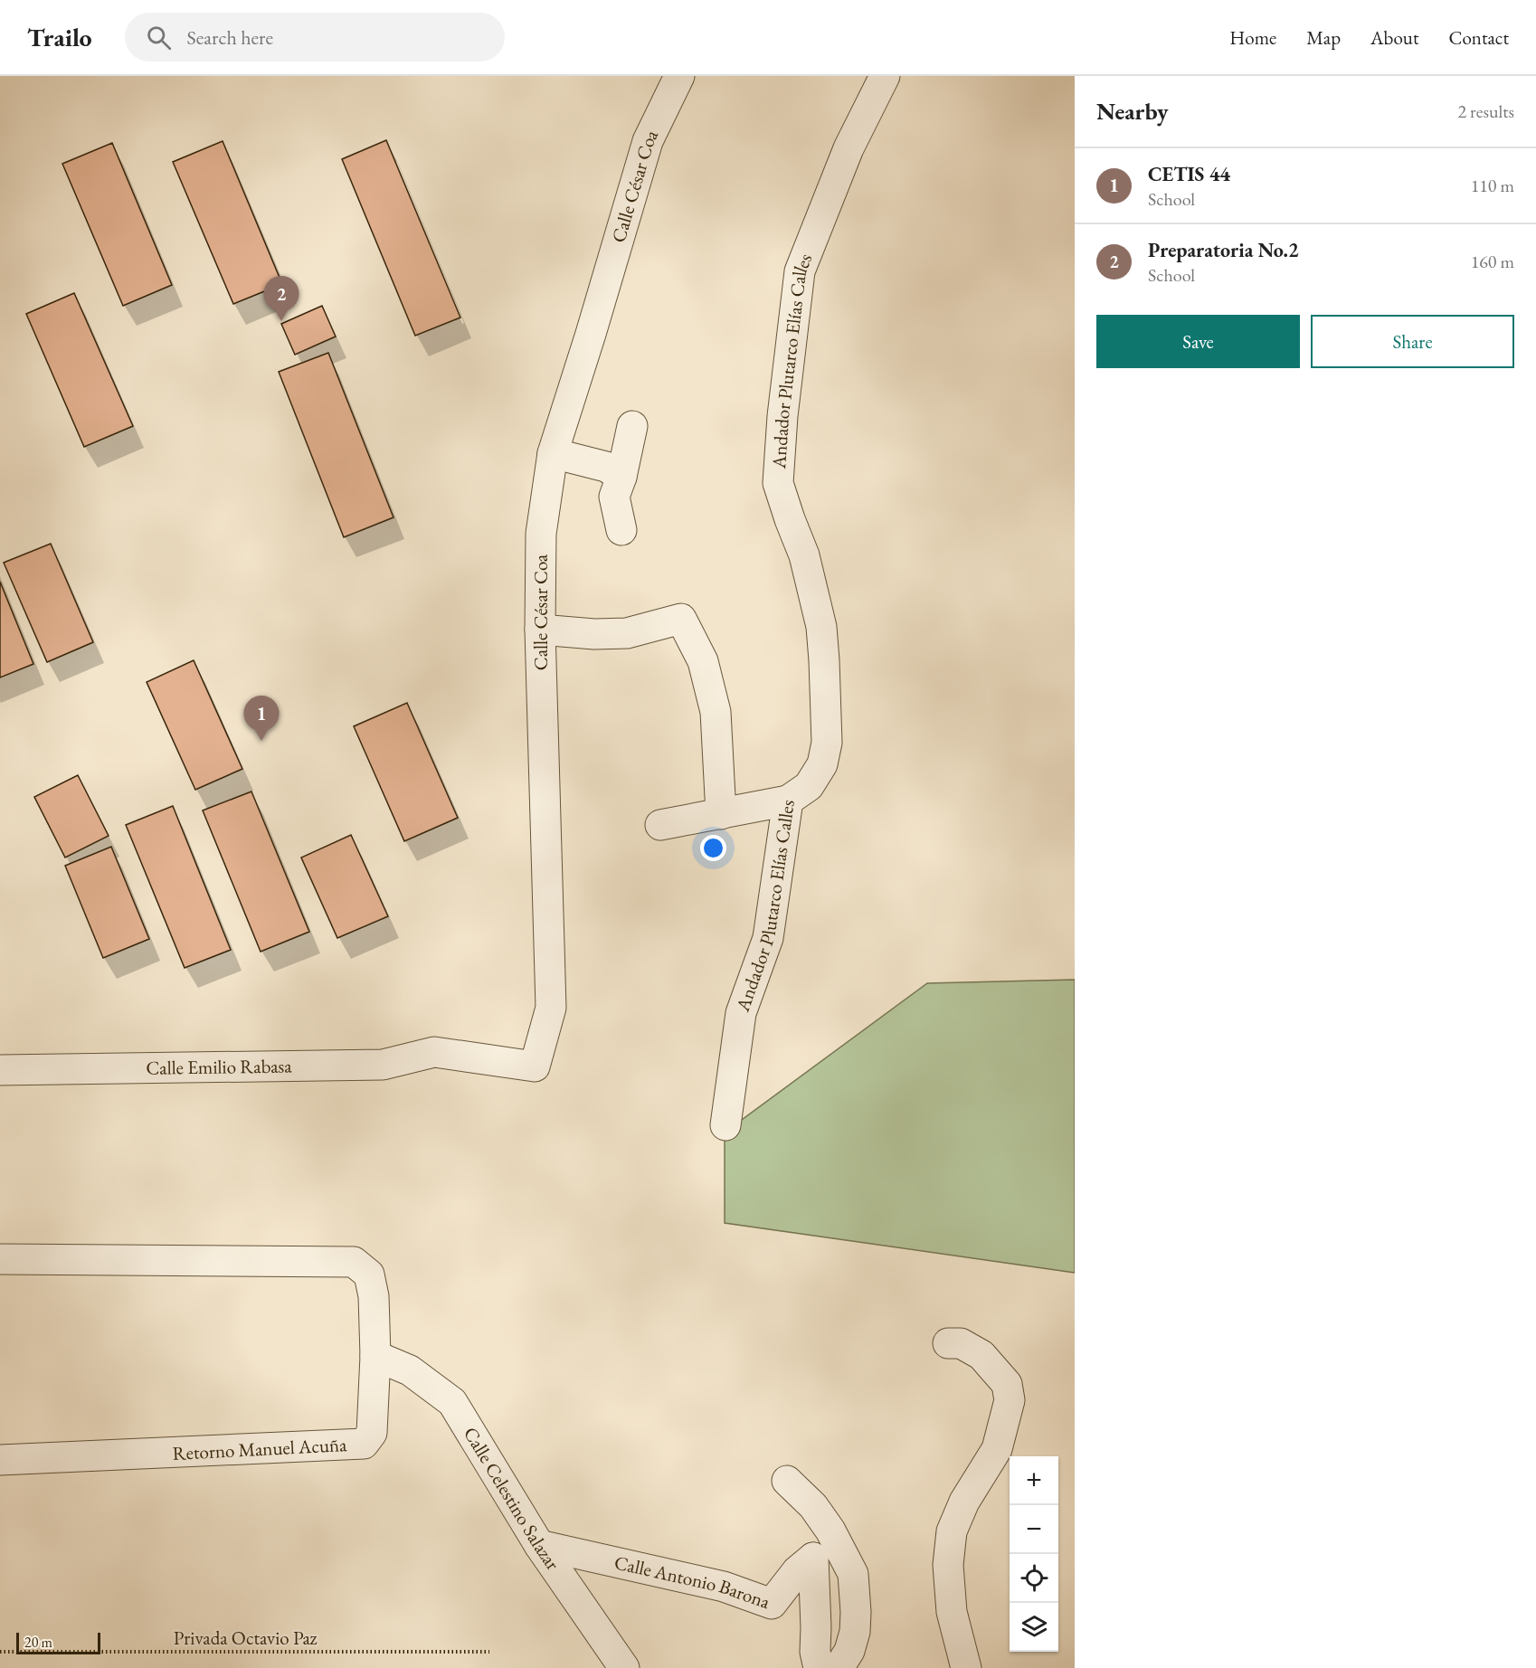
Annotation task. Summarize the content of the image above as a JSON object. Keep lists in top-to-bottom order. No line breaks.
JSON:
{"streets":{"street":["Calle César Coa","Andador Plutarco Elías Calles","Calle Emilio Rabasa","Retorno Manuel Acuña","Calle Celestino Salazar","Calle Antonio Barona"],"path":["Privada Octavio Paz"]},"crossings":[["Calle César Coa","Calle Emilio Rabasa"],["Retorno Manuel Acuña","Calle Celestino Salazar"],["Calle Celestino Salazar","Calle Antonio Barona"]],"scale_bar":"20 m","page":{"header":"Trailo","search":"Search here","nav":["Home","Map","About","Contact"],"heading":["Nearby","2 results"],"list":[{"mark":"1","name":"CETIS 44","note":"School","value":"110 m"},{"mark":"2","name":"Preparatoria No.2","note":"School","value":"160 m"}],"pins":["2","1"],"buttons":["Save","Share"],"map_buttons":["+","−"],"scale":"20 m"}}
